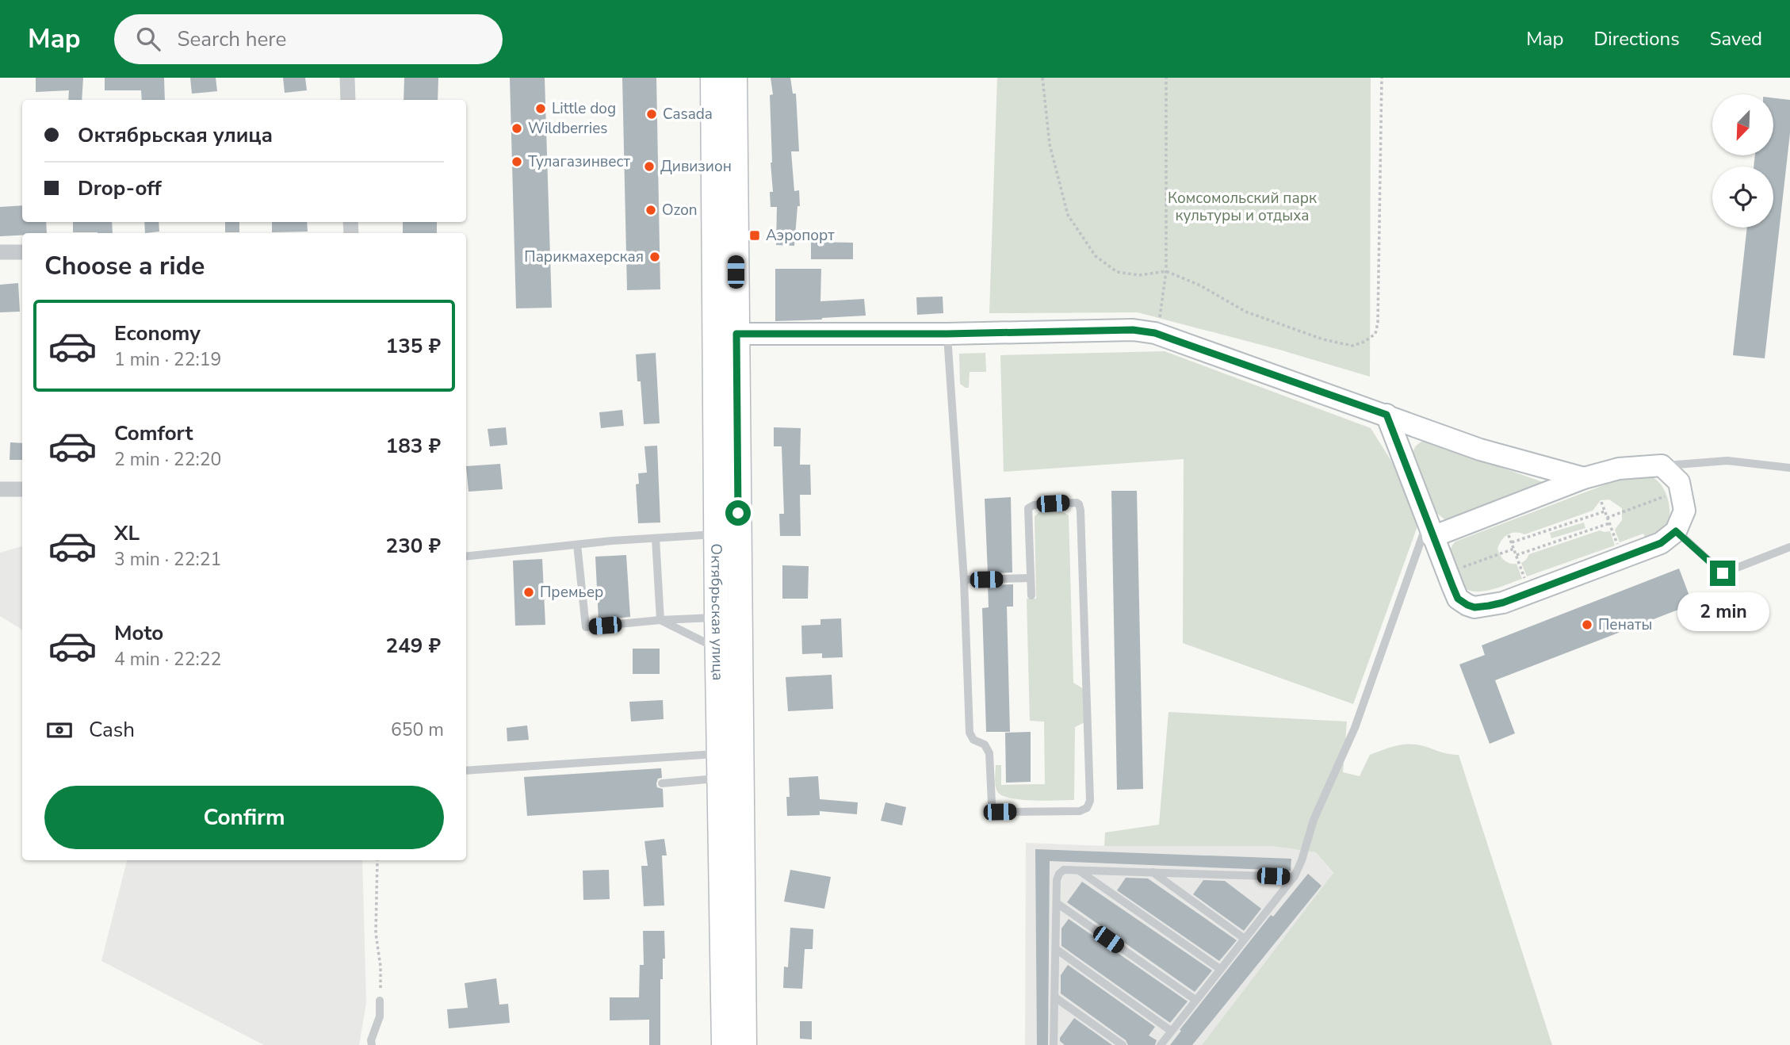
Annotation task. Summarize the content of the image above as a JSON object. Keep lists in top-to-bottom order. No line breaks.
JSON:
{"streets":{"main road":["Октябрьская улица"]},"parks":["Комсомольский парк культуры и отдыха"],"places":{"other":["Little dog","Casada","Wildberries","Тулагазинвест","Дивизион","Ozon","Парикмахерская","Премьер","Пенаты"],"transit":["Аэропорт"]},"north":"bottom left","page":{"header":"Map","search":"Search here","nav":["Map","Directions","Saved"],"banner":["Октябрьская улица","Drop-off"],"heading":"Choose a ride","list":[{"name":"Economy","note":"1 min · 22:19","value":"135 ₽"},{"name":"Comfort","note":"2 min · 22:20","value":"183 ₽"},{"name":"XL","note":"3 min · 22:21","value":"230 ₽"},{"name":"Moto","note":"4 min · 22:22","value":"249 ₽"}],"bubble":"2 min","pay":["Cash","650 m"],"buttons":"Confirm"}}
